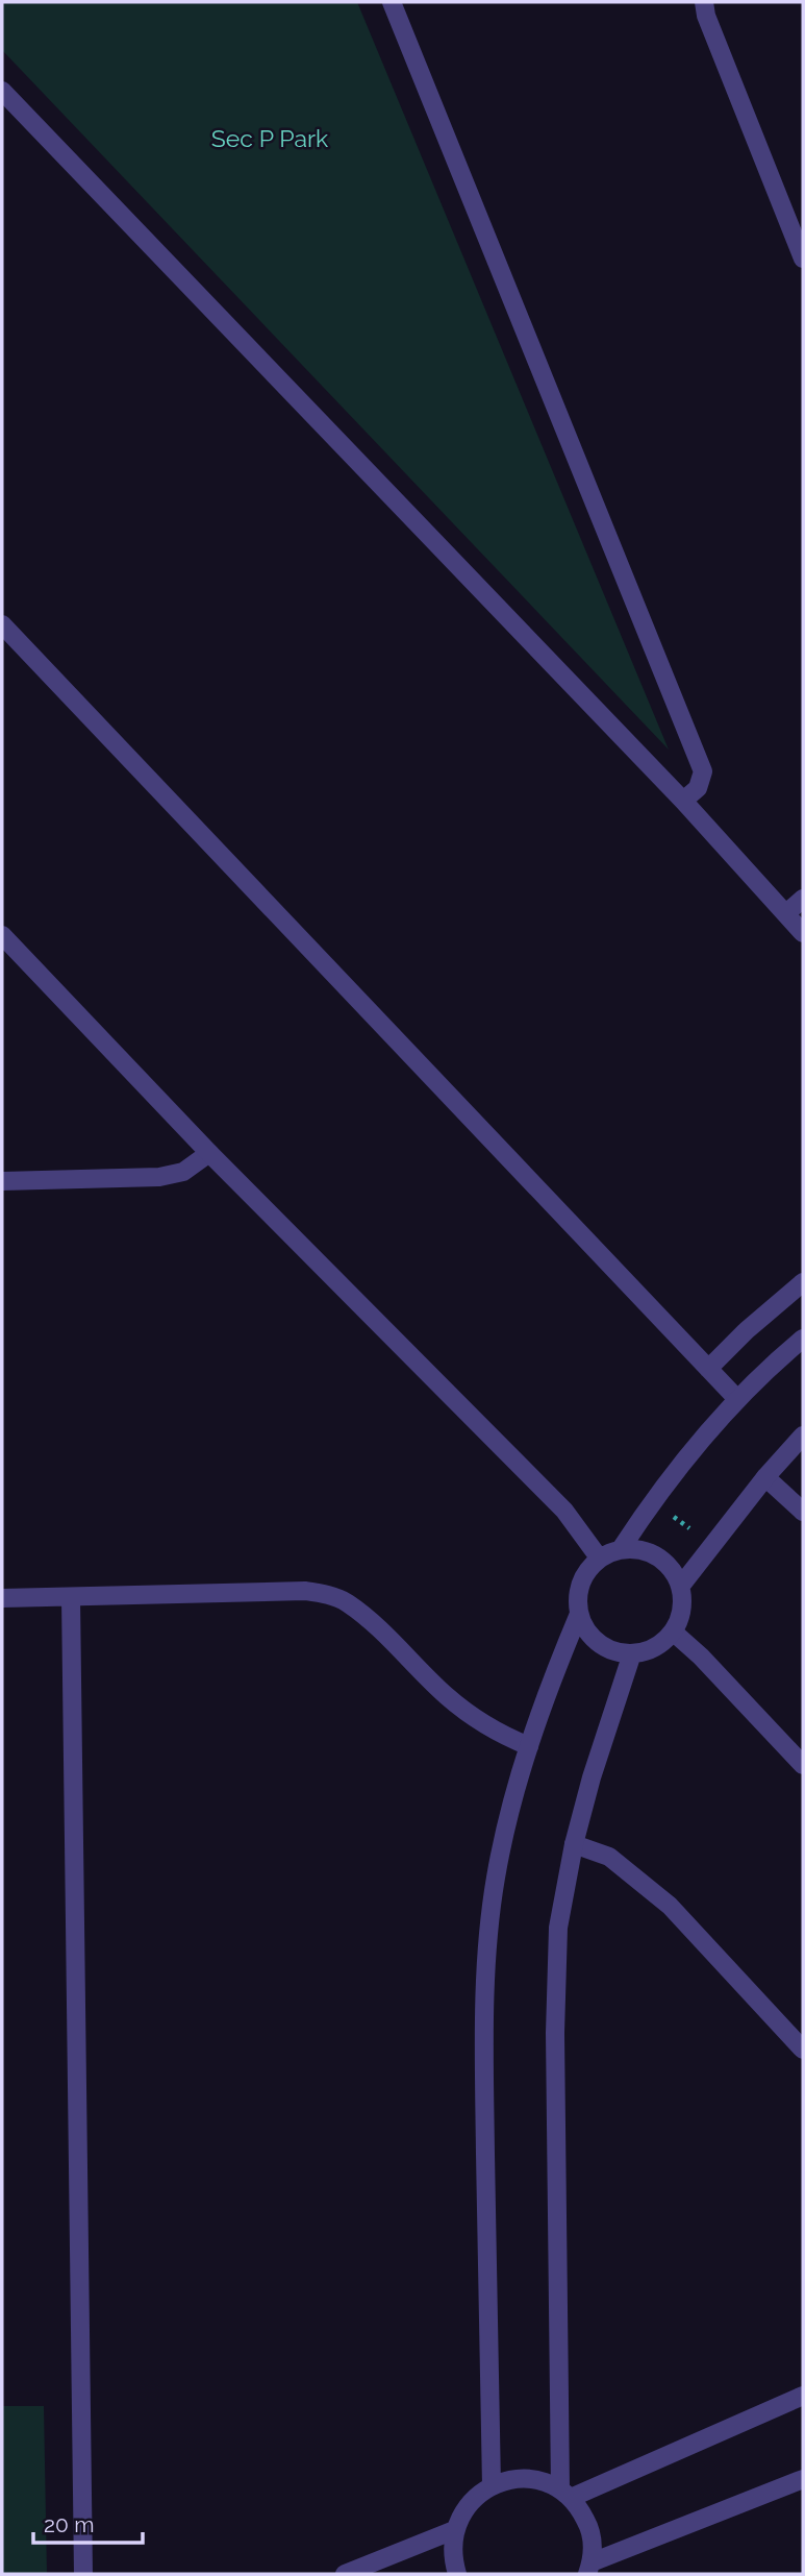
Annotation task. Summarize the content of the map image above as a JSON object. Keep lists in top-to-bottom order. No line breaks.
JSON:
{"parks":["Sec P Park"],"scale_bar":"20 m"}
